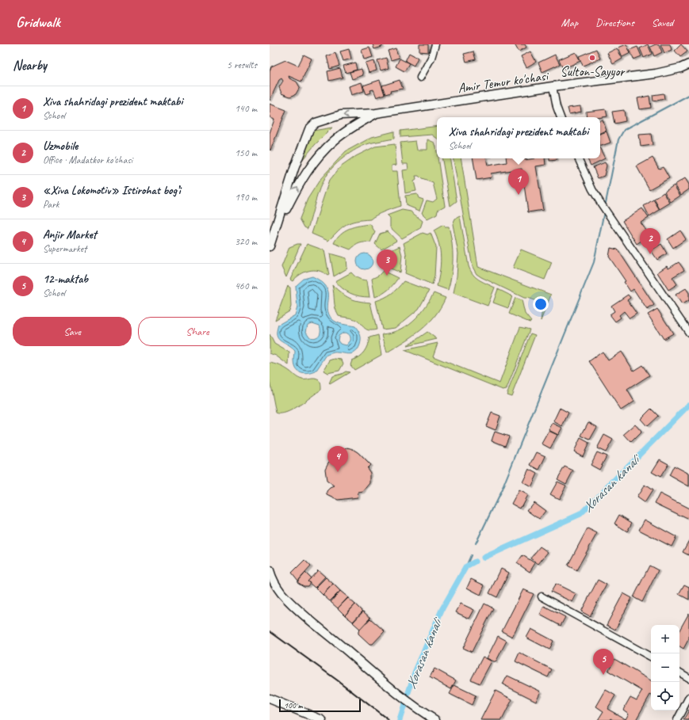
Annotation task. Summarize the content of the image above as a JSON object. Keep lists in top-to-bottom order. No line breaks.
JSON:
{"streets":{"main road":["Amir Temur ko'chasi"]},"water":["Xorasan kanali"],"places":["Sulton-Sayyor"],"scale_bar":"100 m","page":{"header":"Gridwalk","nav":["Map","Directions","Saved"],"heading":["Nearby","5 results"],"list":[{"mark":"1","name":"Xiva shahridagi prezident maktabi","note":"School","value":"140 m"},{"mark":"2","name":"Uzmobile","note":"Office · Madatkor ko'chasi","value":"150 m"},{"mark":"3","name":"«Xiva Lokomotiv» Istirohat bog’i","note":"Park","value":"190 m"},{"mark":"4","name":"Anjir Market","note":"Supermarket","value":"320 m"},{"mark":"5","name":"12-maktab","note":"School","value":"460 m"}],"popup":["Xiva shahridagi prezident maktabi","School"],"pins":["1","2","3","4","5"],"buttons":["Save","Share"],"map_buttons":["+","−"],"scale":"100 m"}}
